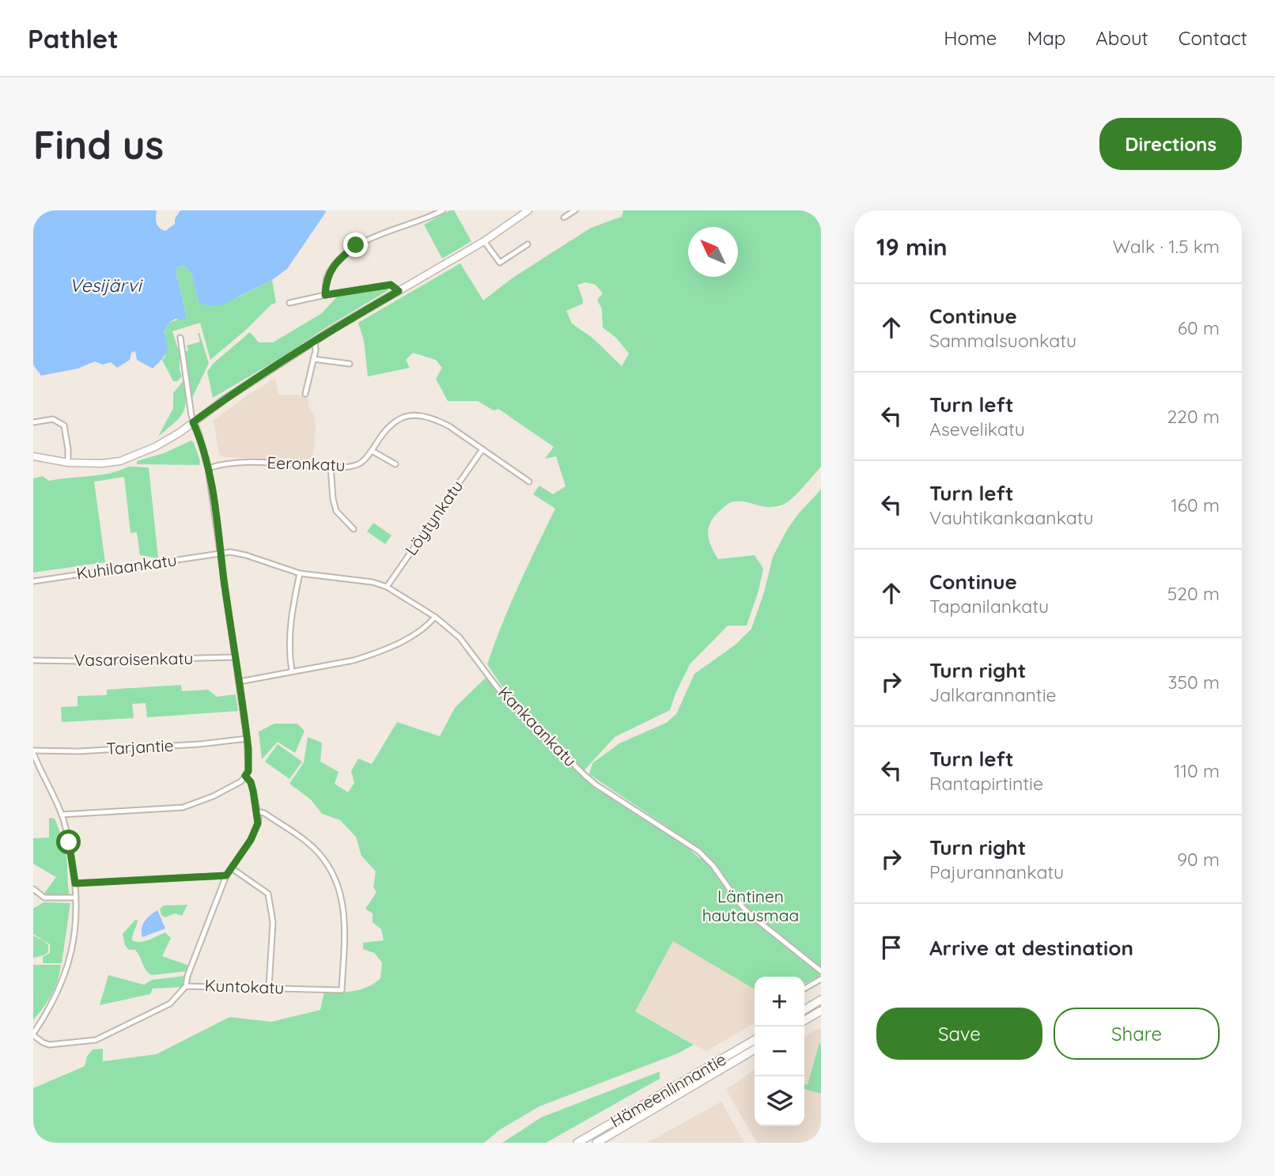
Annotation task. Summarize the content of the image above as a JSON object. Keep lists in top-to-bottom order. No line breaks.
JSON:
{"streets":{"main road":["Hämeenlinnantie"],"street":["Eeronkatu","Löytynkatu","Kuhilaankatu","Vasaroisenkatu","Kankaankatu","Tarjantie","Kuntokatu"]},"crossings":[["Eeronkatu","Löytynkatu"],["Löytynkatu","Kankaankatu"],["Kuhilaankatu","Kankaankatu"]],"water":["Vesijärvi"],"parks":["Läntinen hautausmaa"],"north":"top left","page":{"header":"Pathlet","nav":["Home","Map","About","Contact"],"buttons":["Directions",["Save","Share"]],"title":"Find us","heading":["19 min","Walk · 1.5 km"],"list":[["Continue","Sammalsuonkatu","60 m"],["Turn left","Asevelikatu","220 m"],["Turn left","Vauhtikankaankatu","160 m"],["Continue","Tapanilankatu","520 m"],["Turn right","Jalkarannantie","350 m"],["Turn left","Rantapirtintie","110 m"],["Turn right","Pajurannankatu","90 m"],"Arrive at destination"],"map_buttons":["+","−"]}}
